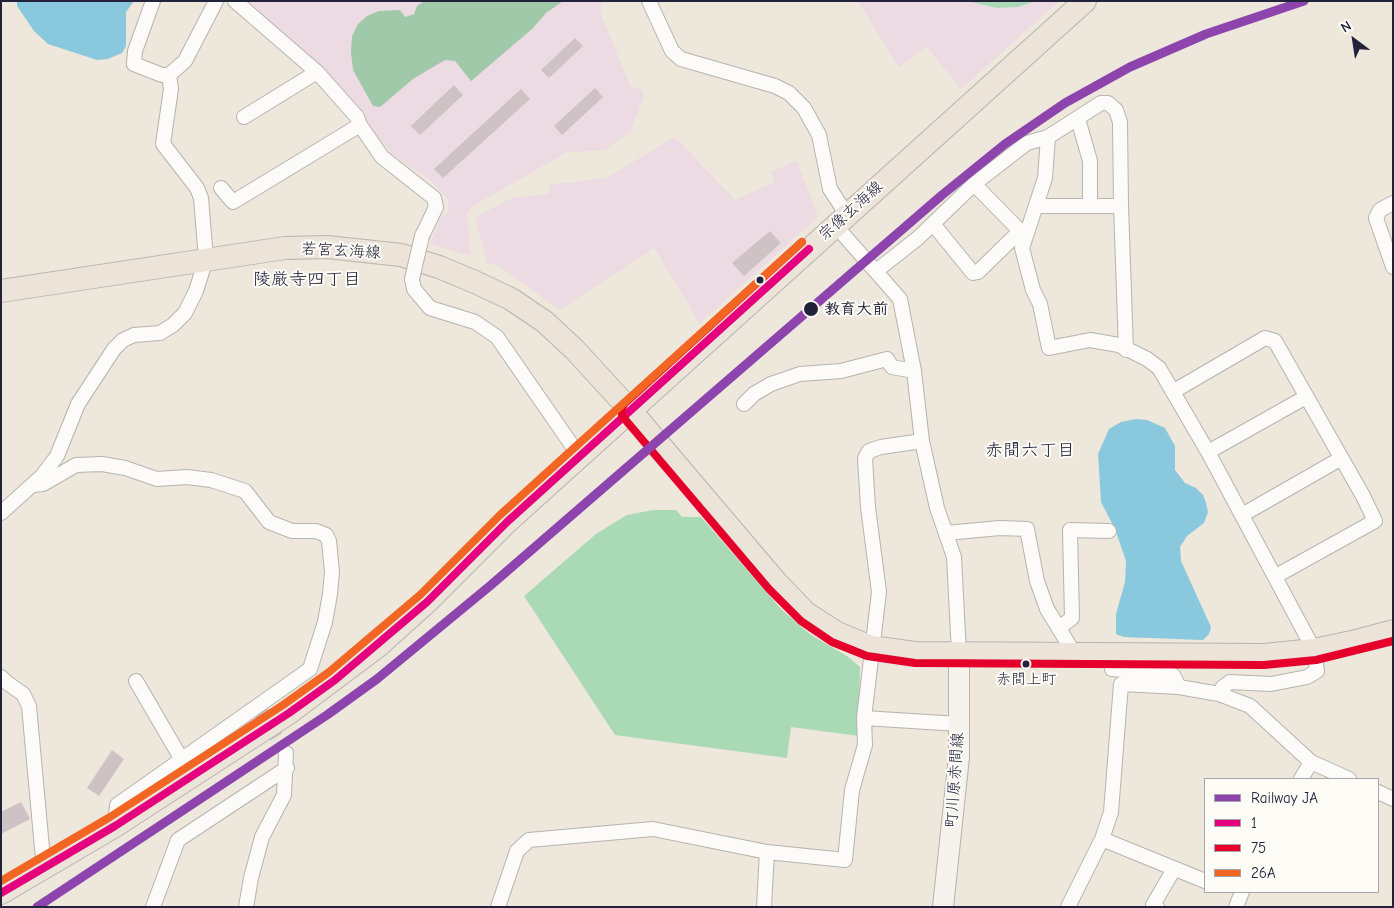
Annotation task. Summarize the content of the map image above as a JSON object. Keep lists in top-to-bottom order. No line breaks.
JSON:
{"streets":{"main road":["宗像玄海線","若宮玄海線","町川原赤間線"]},"crossings":[["宗像玄海線","若宮玄海線"],["若宮玄海線","町川原赤間線"]],"districts":["陵厳寺四丁目","赤間六丁目"],"places":["教育大前","赤間上町"],"lines":["rail line JA","transit line 75","transit line 26A","transit line 1"],"legend":["Railway JA","1","75","26A"],"north":"top left"}
